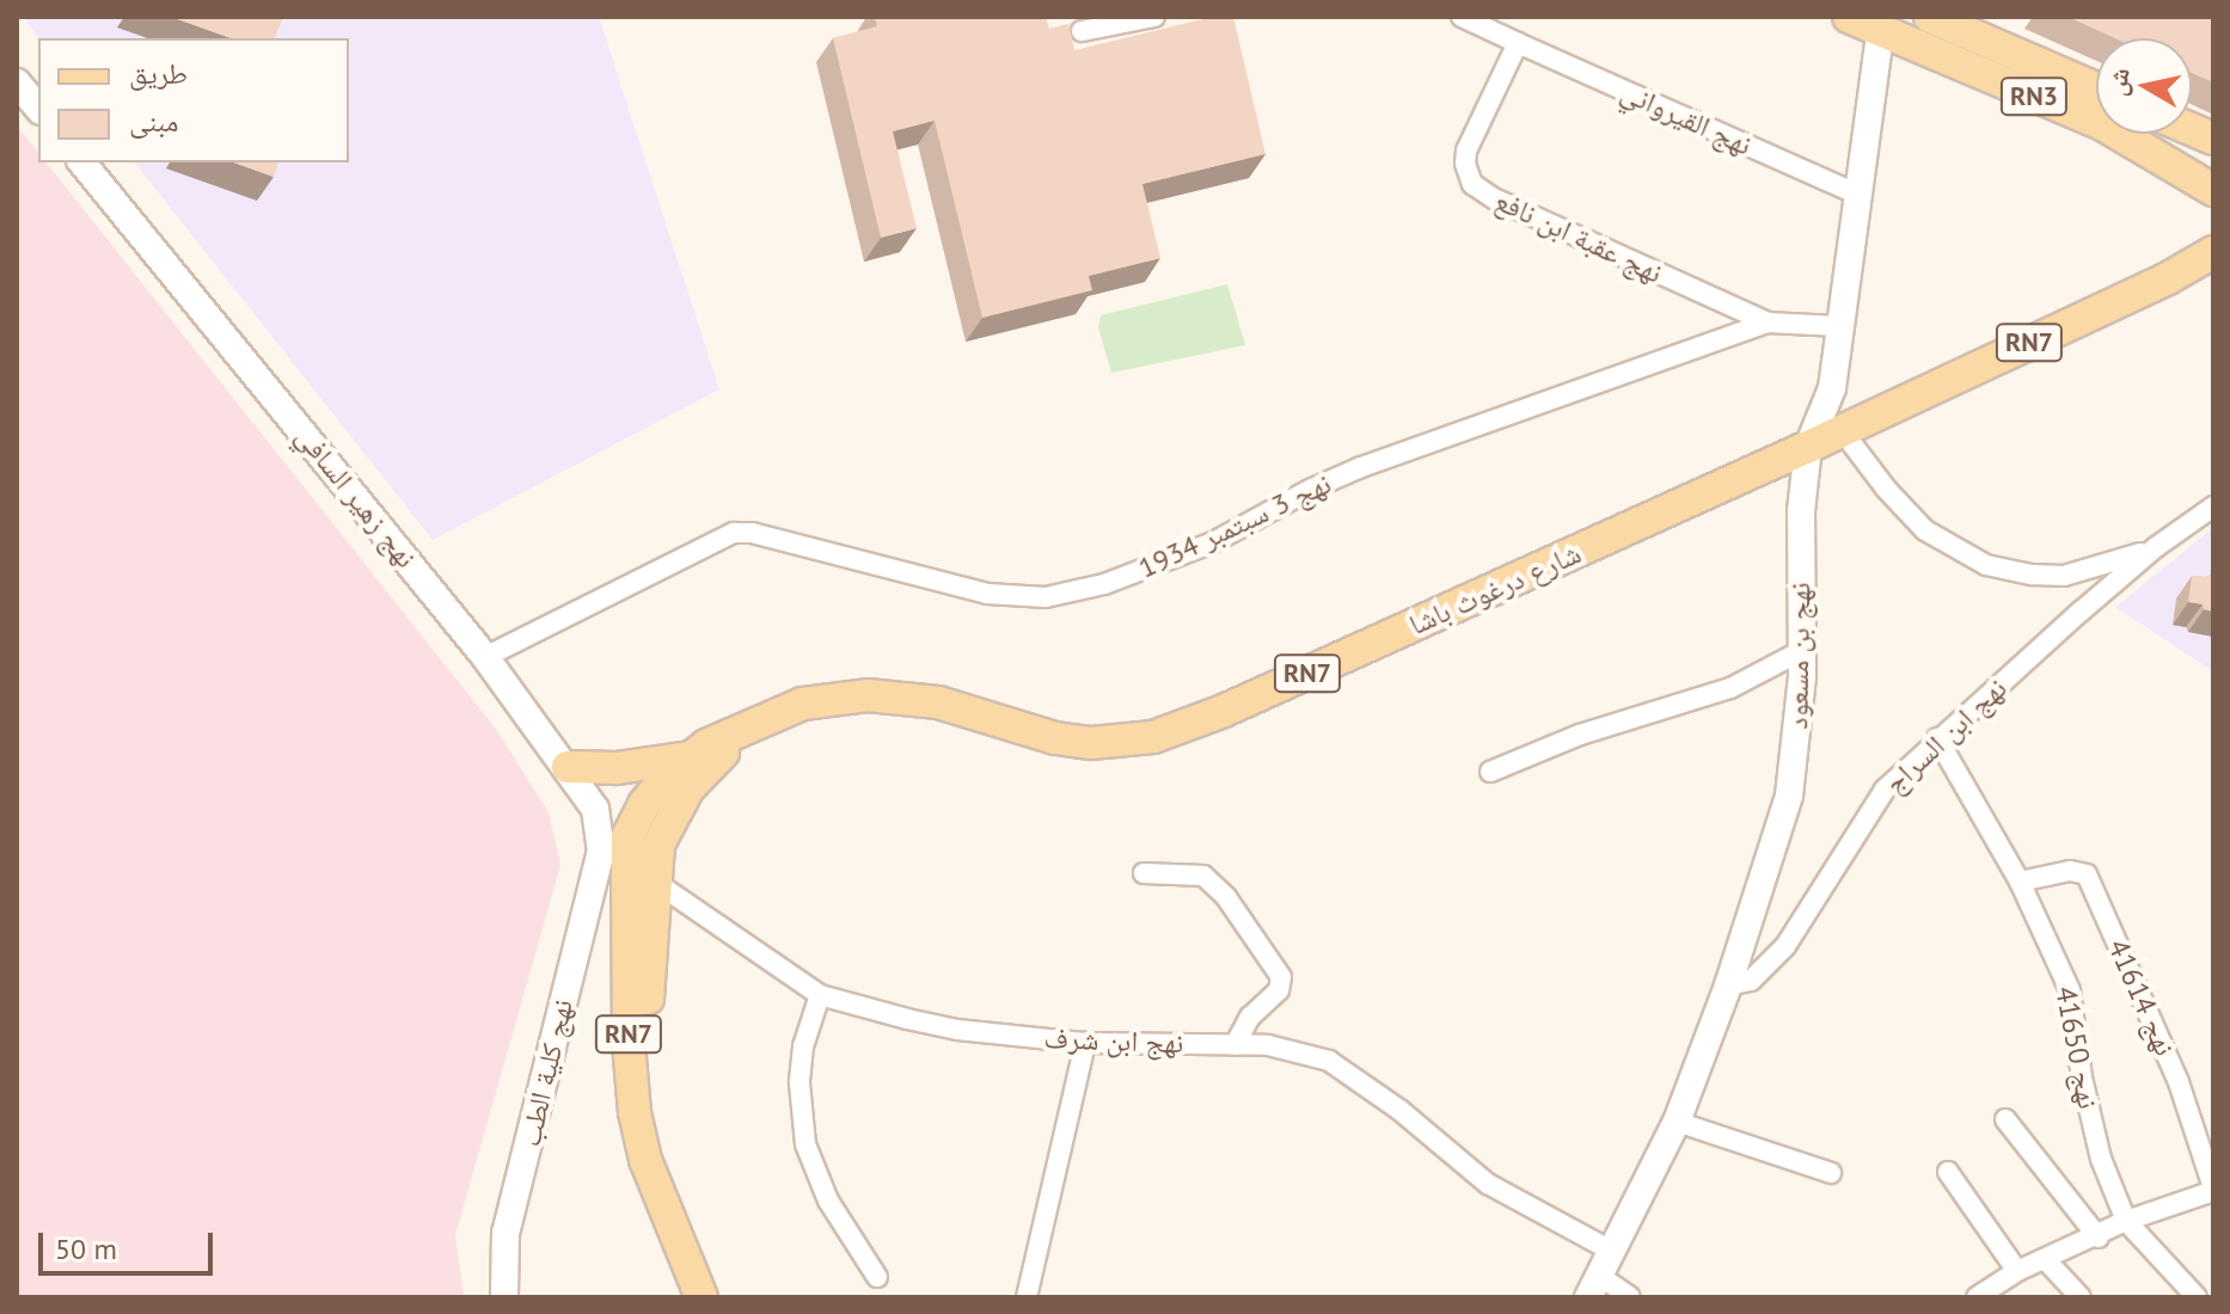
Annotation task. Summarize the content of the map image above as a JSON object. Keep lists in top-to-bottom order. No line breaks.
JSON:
{"streets":{"main road":["RN3","RN7","شارع درغوث باشا"],"street":["نهج القيرواني","نهج عقبة ابن نافع","نهج زهير السافي","نهج 3 سبتمبر 1934","نهج بن مسعود","نهج ابن السراج","نهج 41614","نهج ابن شرف","نهج 41650","نهج كلية الطب"]},"crossings":[["RN3","نهج بن مسعود"],["نهج القيرواني","نهج عقبة ابن نافع"],["نهج القيرواني","نهج بن مسعود"],["نهج عقبة ابن نافع","نهج 3 سبتمبر 1934"],["نهج عقبة ابن نافع","نهج بن مسعود"],["RN7","نهج زهير السافي"],["RN7","شارع درغوث باشا"],["RN7","نهج ابن شرف"],["RN7","نهج كلية الطب"],["نهج زهير السافي","نهج 3 سبتمبر 1934"],["نهج زهير السافي","شارع درغوث باشا"],["نهج زهير السافي","نهج ابن شرف"],["نهج زهير السافي","نهج كلية الطب"],["شارع درغوث باشا","نهج بن مسعود"],["شارع درغوث باشا","نهج ابن السراج"],["شارع درغوث باشا","نهج ابن شرف"],["شارع درغوث باشا","نهج كلية الطب"],["نهج بن مسعود","نهج ابن السراج"],["نهج بن مسعود","نهج ابن شرف"],["نهج ابن السراج","نهج 41650"],["نهج 41614","نهج 41650"],["نهج ابن شرف","نهج كلية الطب"]],"legend":["طريق","مبنى"],"scale_bar":"50 m","north":"left"}
